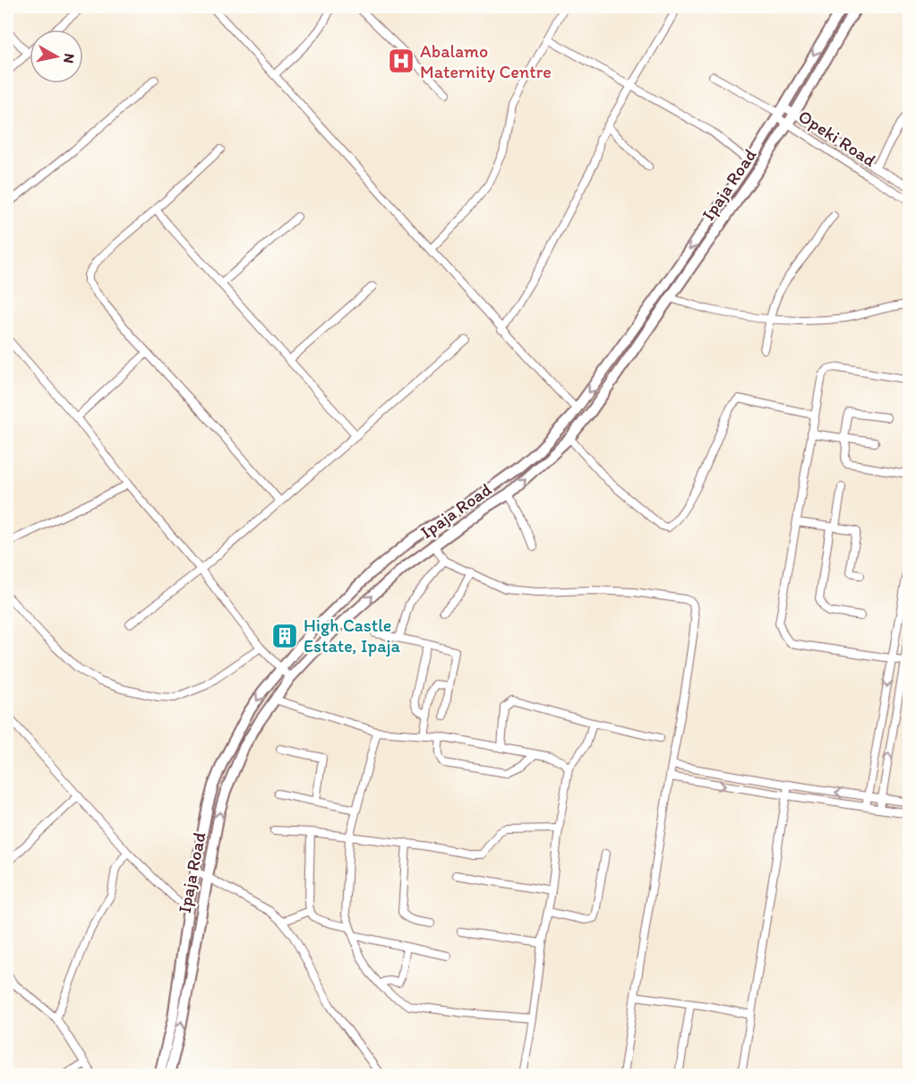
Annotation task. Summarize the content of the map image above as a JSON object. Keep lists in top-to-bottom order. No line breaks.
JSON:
{"streets":{"main road":["Ipaja Road"],"street":["Opeki Road"]},"crossings":[["Opeki Road","Ipaja Road"]],"places":{"hospital":["Abalamo Maternity Centre"],"building":["High Castle Estate, Ipaja"]},"north":"right"}
